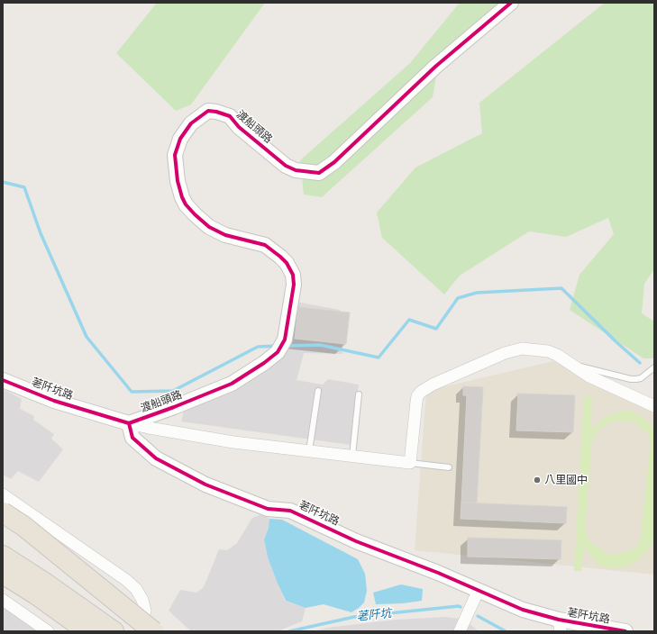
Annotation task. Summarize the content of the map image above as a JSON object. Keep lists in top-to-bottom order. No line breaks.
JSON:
{"streets":{"street":["渡船頭路","荖阡坑路"]},"crossings":[["渡船頭路","荖阡坑路"]],"water":["荖阡坑"],"places":["八里國中"]}
